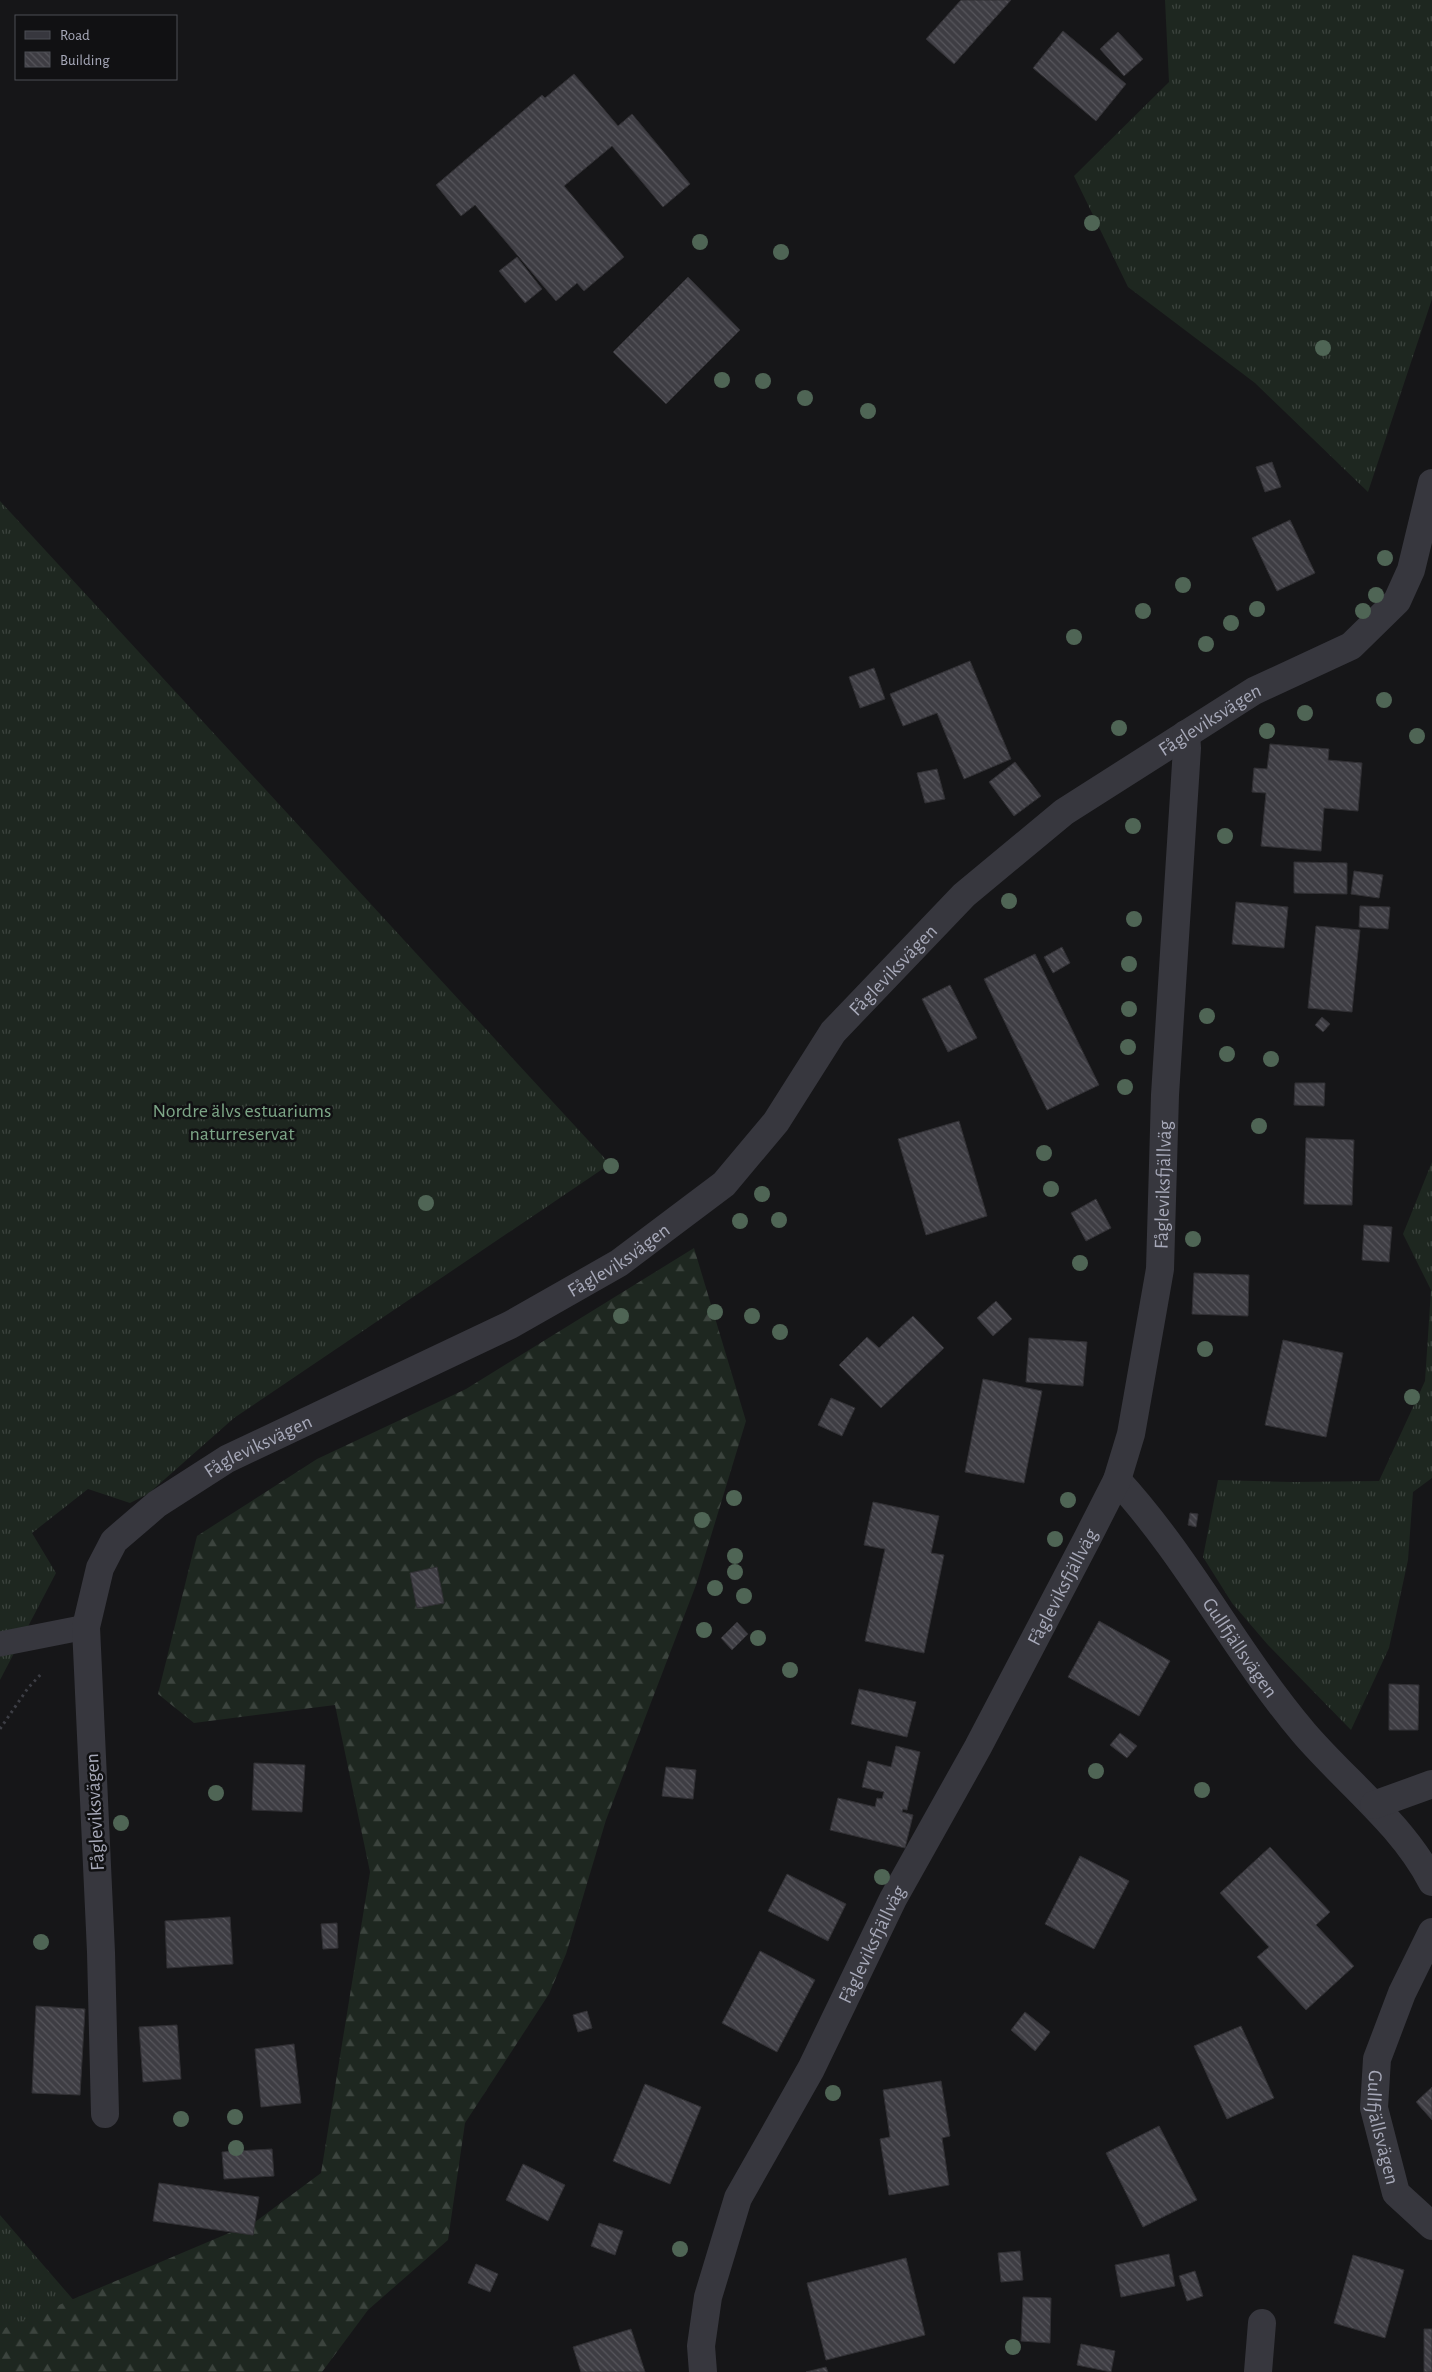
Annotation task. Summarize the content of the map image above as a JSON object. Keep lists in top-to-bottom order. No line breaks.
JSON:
{"streets":{"street":["Fågleviksvägen","Fågleviksfjällväg","Gullfjällsvägen"]},"crossings":[["Fågleviksvägen","Fågleviksfjällväg"],["Fågleviksfjällväg","Gullfjällsvägen"]],"parks":["Nordre älvs estuariums naturreservat"],"legend":["Road","Building"]}
